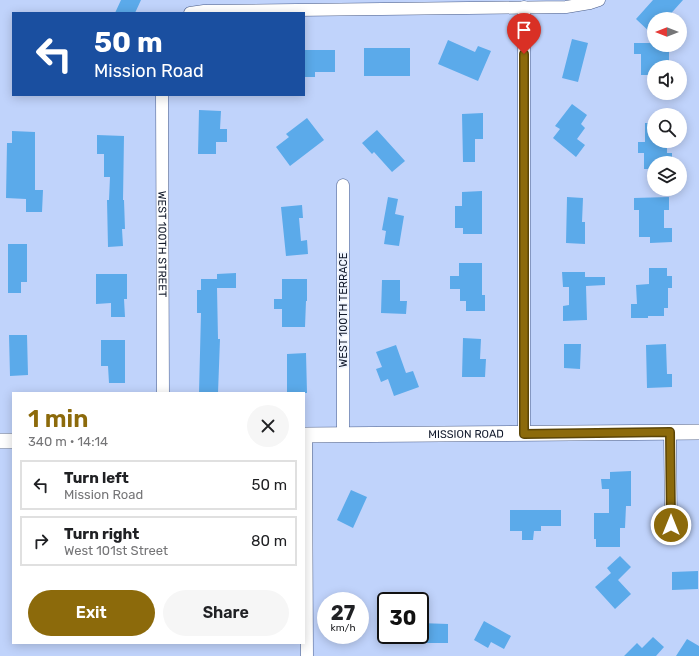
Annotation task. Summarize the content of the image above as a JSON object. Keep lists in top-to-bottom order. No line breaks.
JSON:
{"streets":{"main road":["MISSION ROAD"],"street":["WEST 100TH STREET","WEST 100TH TERRACE"]},"crossings":[["WEST 100TH TERRACE","MISSION ROAD"]],"north":"left","page":{"turn":["50 m","Mission Road"],"heading":["1 min","340 m · 14:14"],"list":[{"name":"Turn left","note":"Mission Road","value":"50 m"},{"name":"Turn right","note":"West 101st Street","value":"80 m"}],"buttons":["Exit","Share"],"speed":"27 km/h","limit":"30"}}
